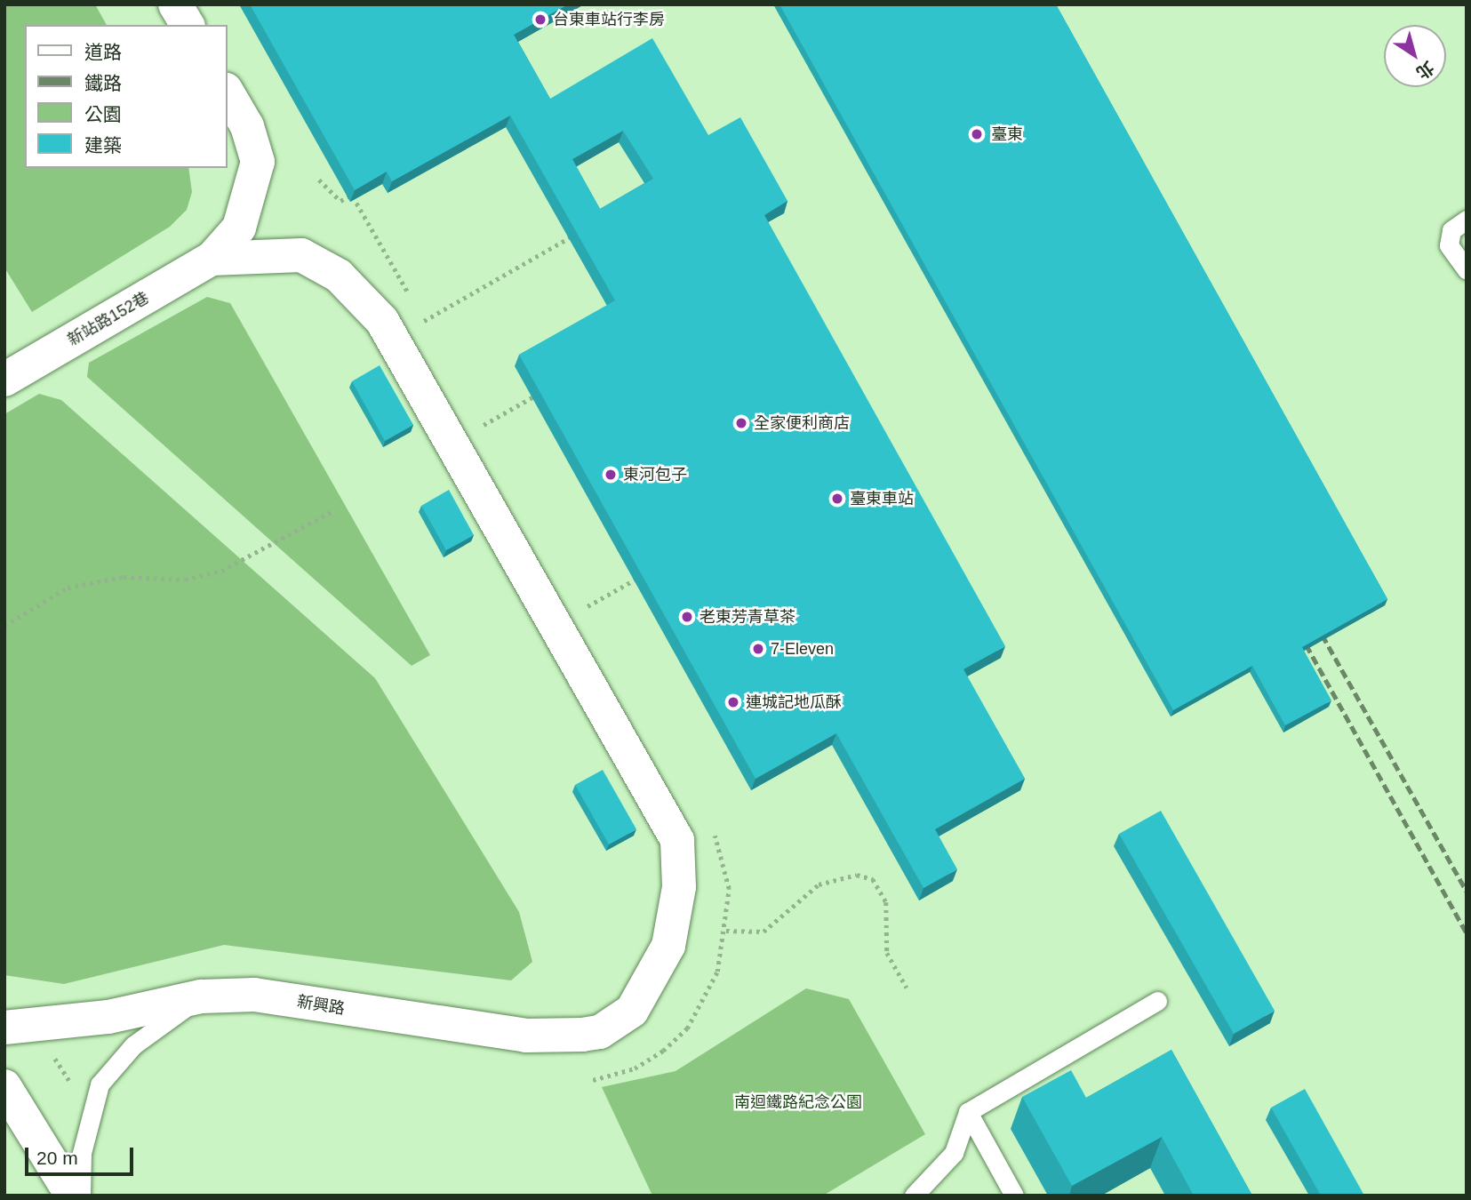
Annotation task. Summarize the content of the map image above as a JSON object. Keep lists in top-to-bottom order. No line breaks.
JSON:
{"streets":{"street":["新站路152巷","新興路"]},"crossings":[["新站路152巷","新興路"]],"parks":["南迴鐵路紀念公園"],"places":["台東車站行李房","臺東","全家便利商店","東河包子","臺東車站","老東芳青草茶","7-Eleven","連城記地瓜酥"],"legend":["道路","鐵路","公園","建築"],"scale_bar":"20 m","north":"bottom right"}
